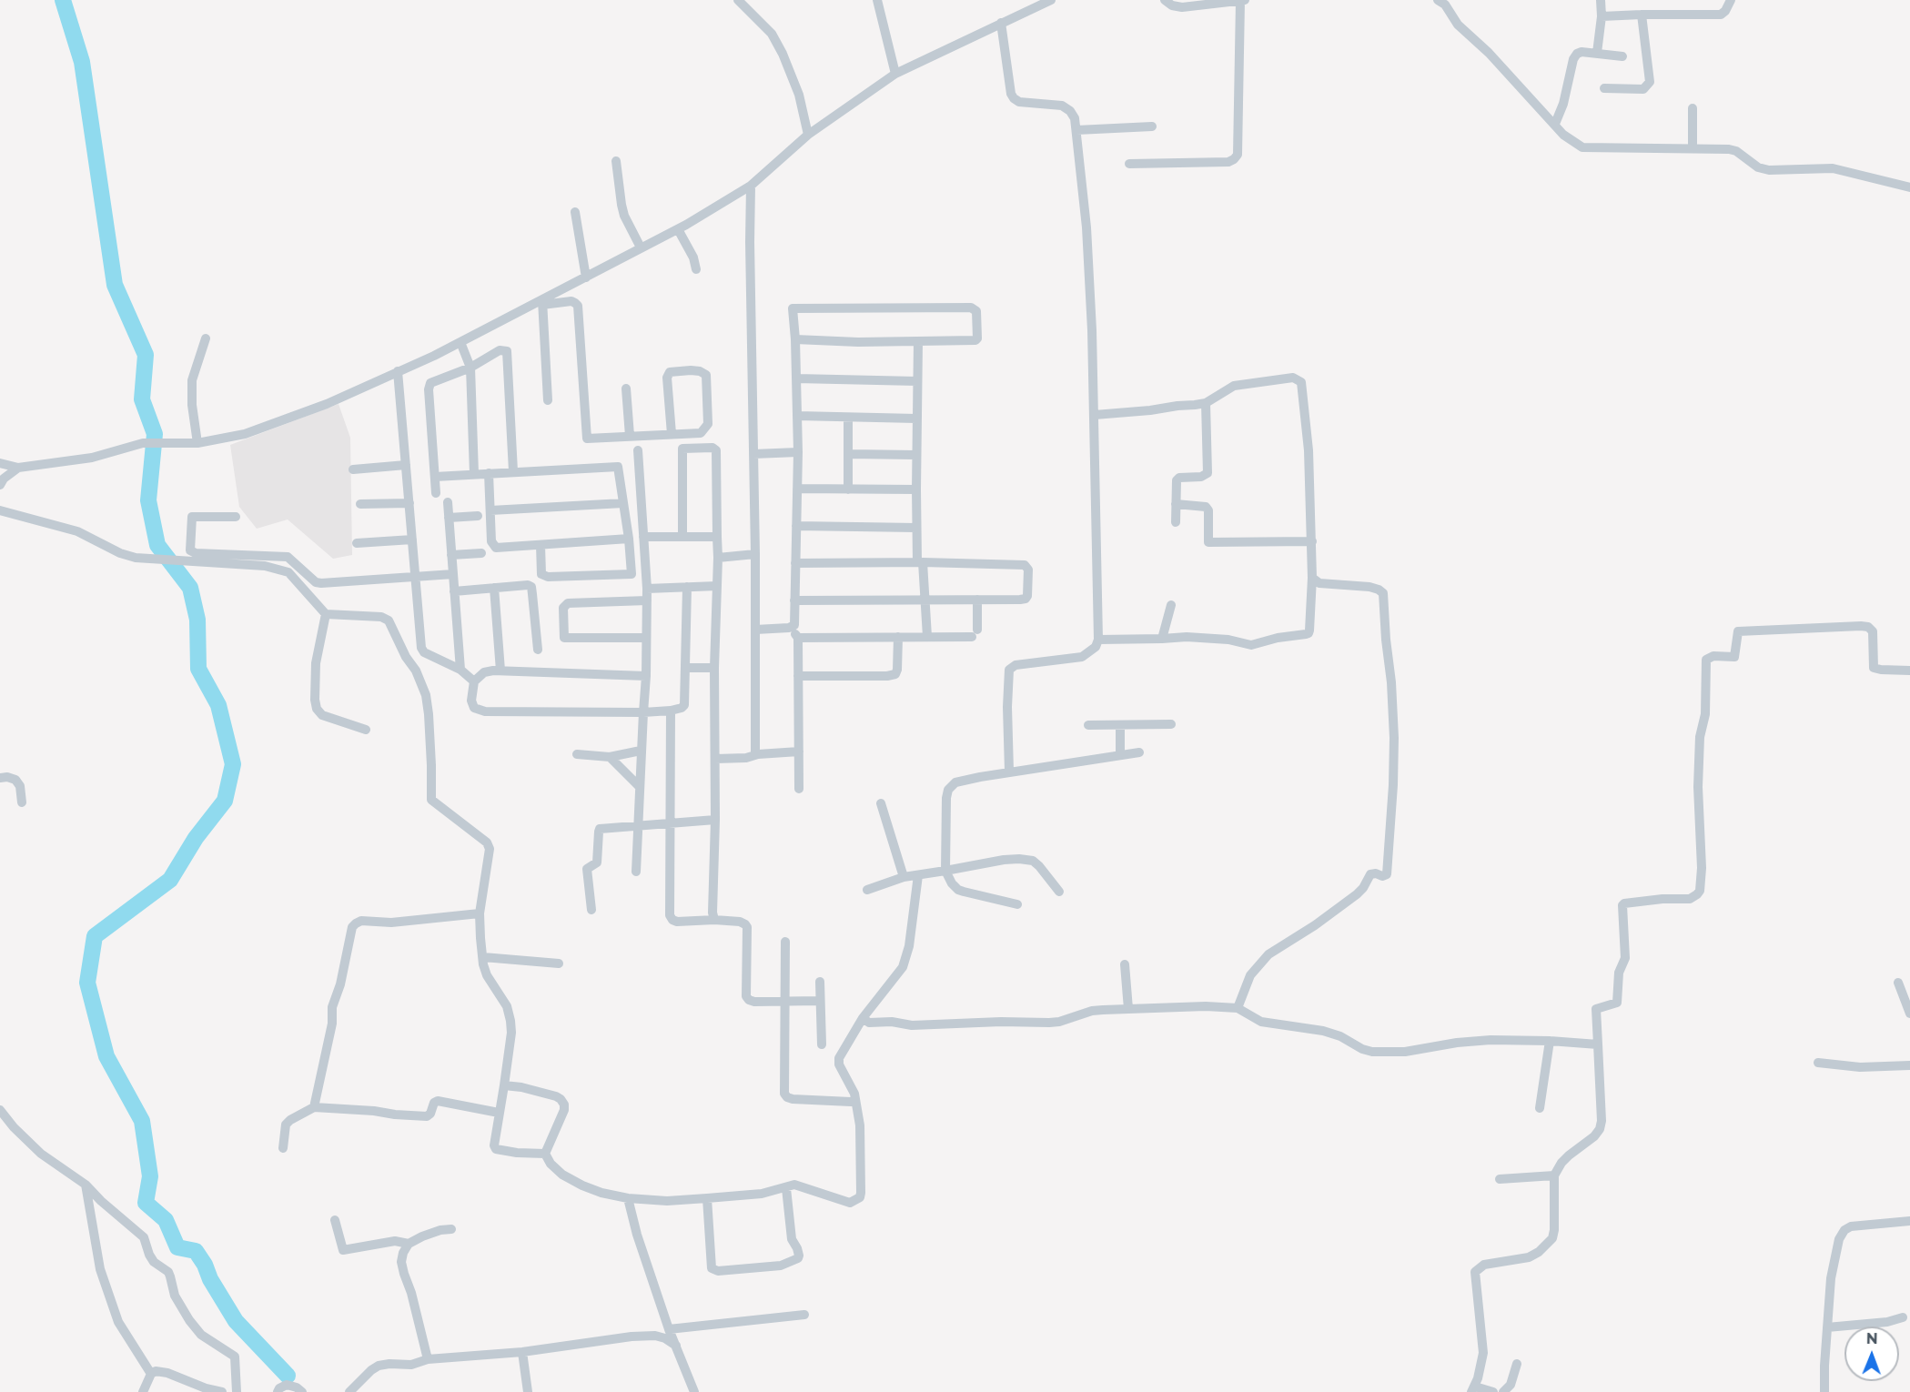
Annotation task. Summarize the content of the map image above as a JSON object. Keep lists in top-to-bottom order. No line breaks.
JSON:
{"north":"top"}
